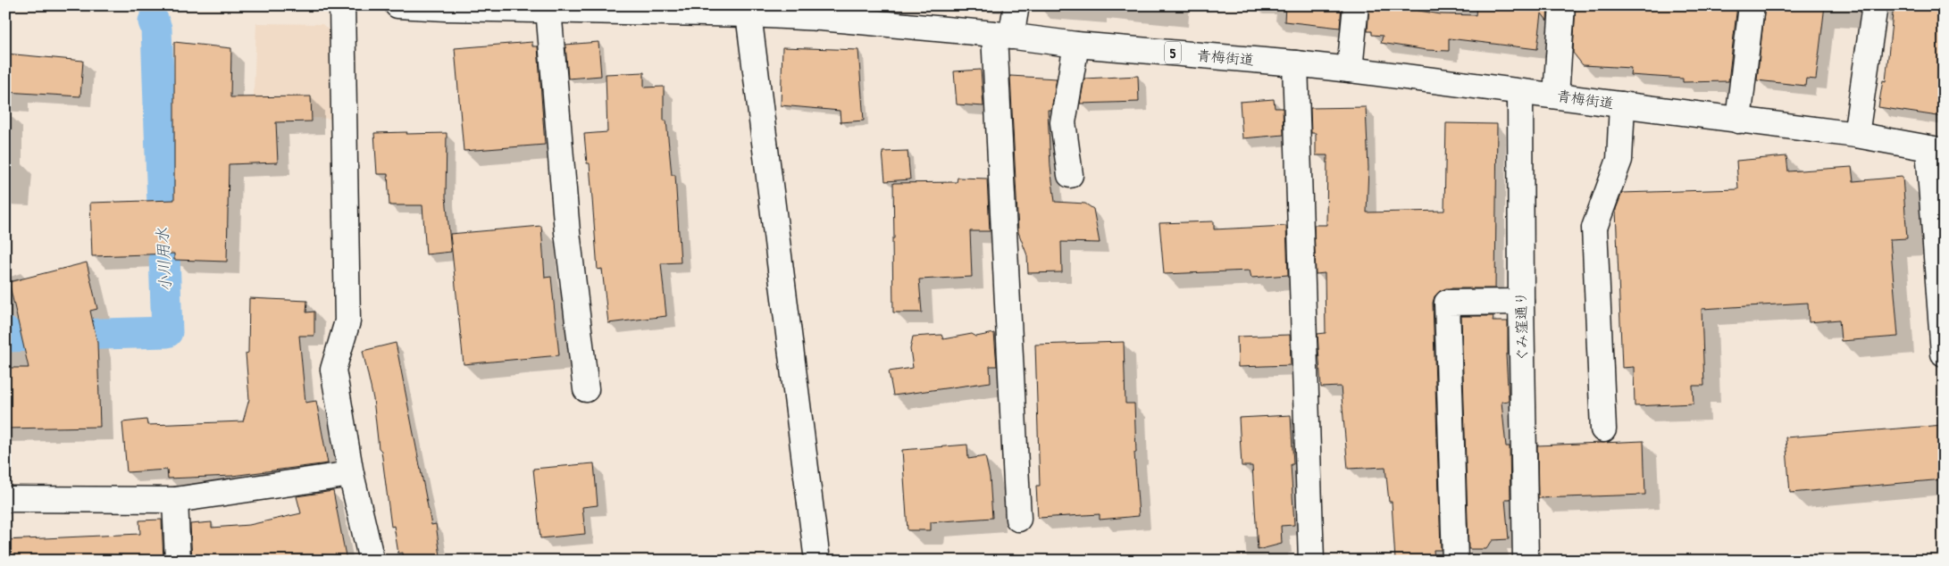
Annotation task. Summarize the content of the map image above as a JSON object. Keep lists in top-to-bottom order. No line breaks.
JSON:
{"streets":{"street":["5","青梅街道","ぐみ窪通り"]},"crossings":[["青梅街道","ぐみ窪通り"]],"water":["小川用水"]}
